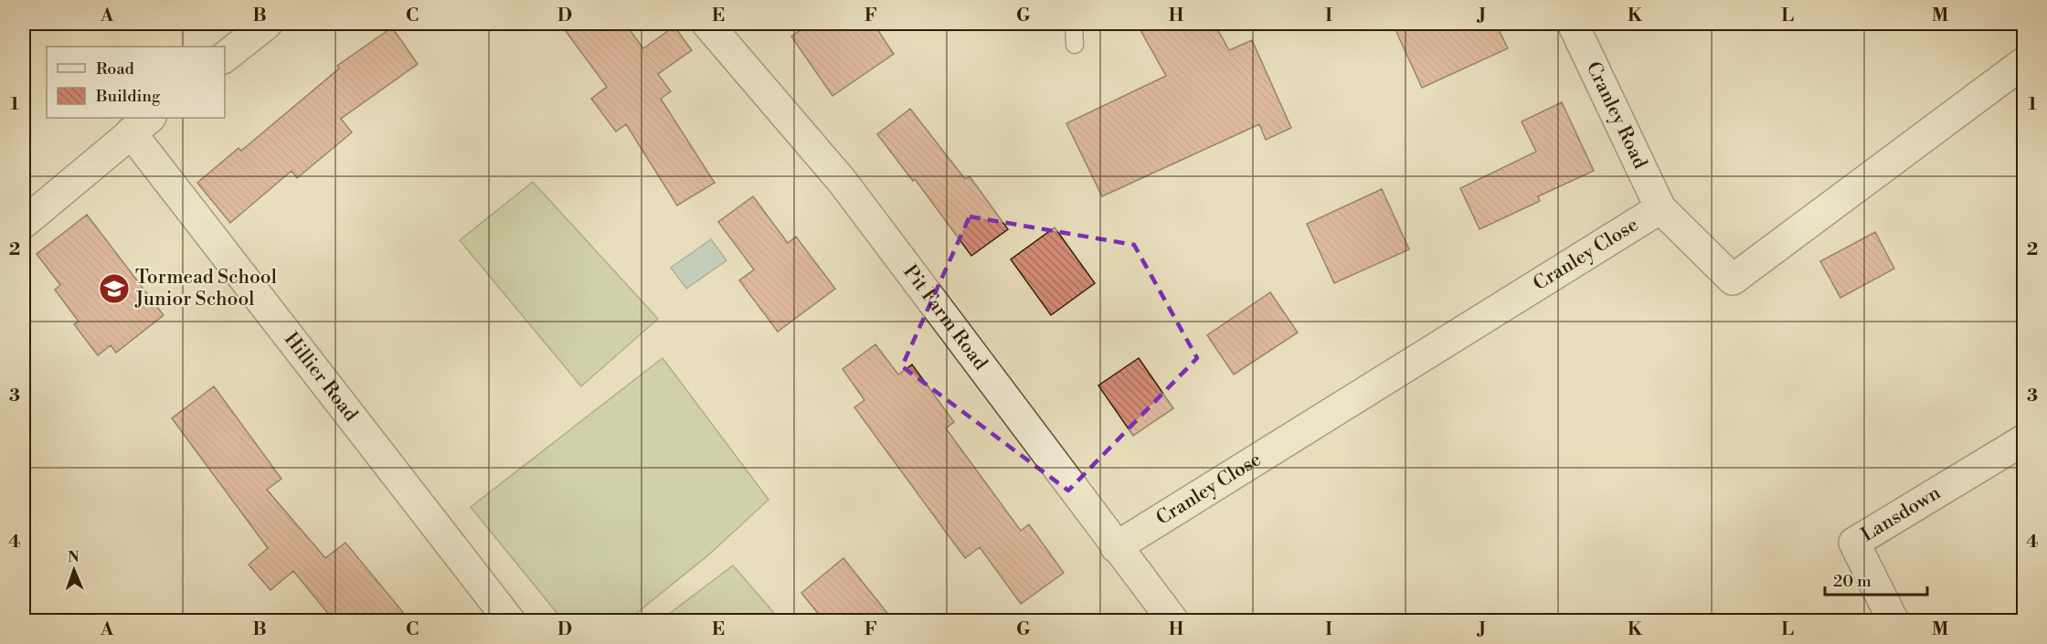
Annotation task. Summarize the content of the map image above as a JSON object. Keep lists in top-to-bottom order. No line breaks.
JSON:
{"streets":{"street":["Cranley Road","Cranley Close","Pit Farm Road","Hillier Road","Lansdown"]},"crossings":[["Cranley Road","Cranley Close"],["Cranley Close","Pit Farm Road"]],"places":{"school or university":["Tormead School Junior School"]},"legend":["Road","Building"],"scale_bar":"20 m","north":"top","grid":{"columns":["A","B","C","D","E","F","G","H","I","J","K","L","M"],"rows":["1","2","3","4"]}}
